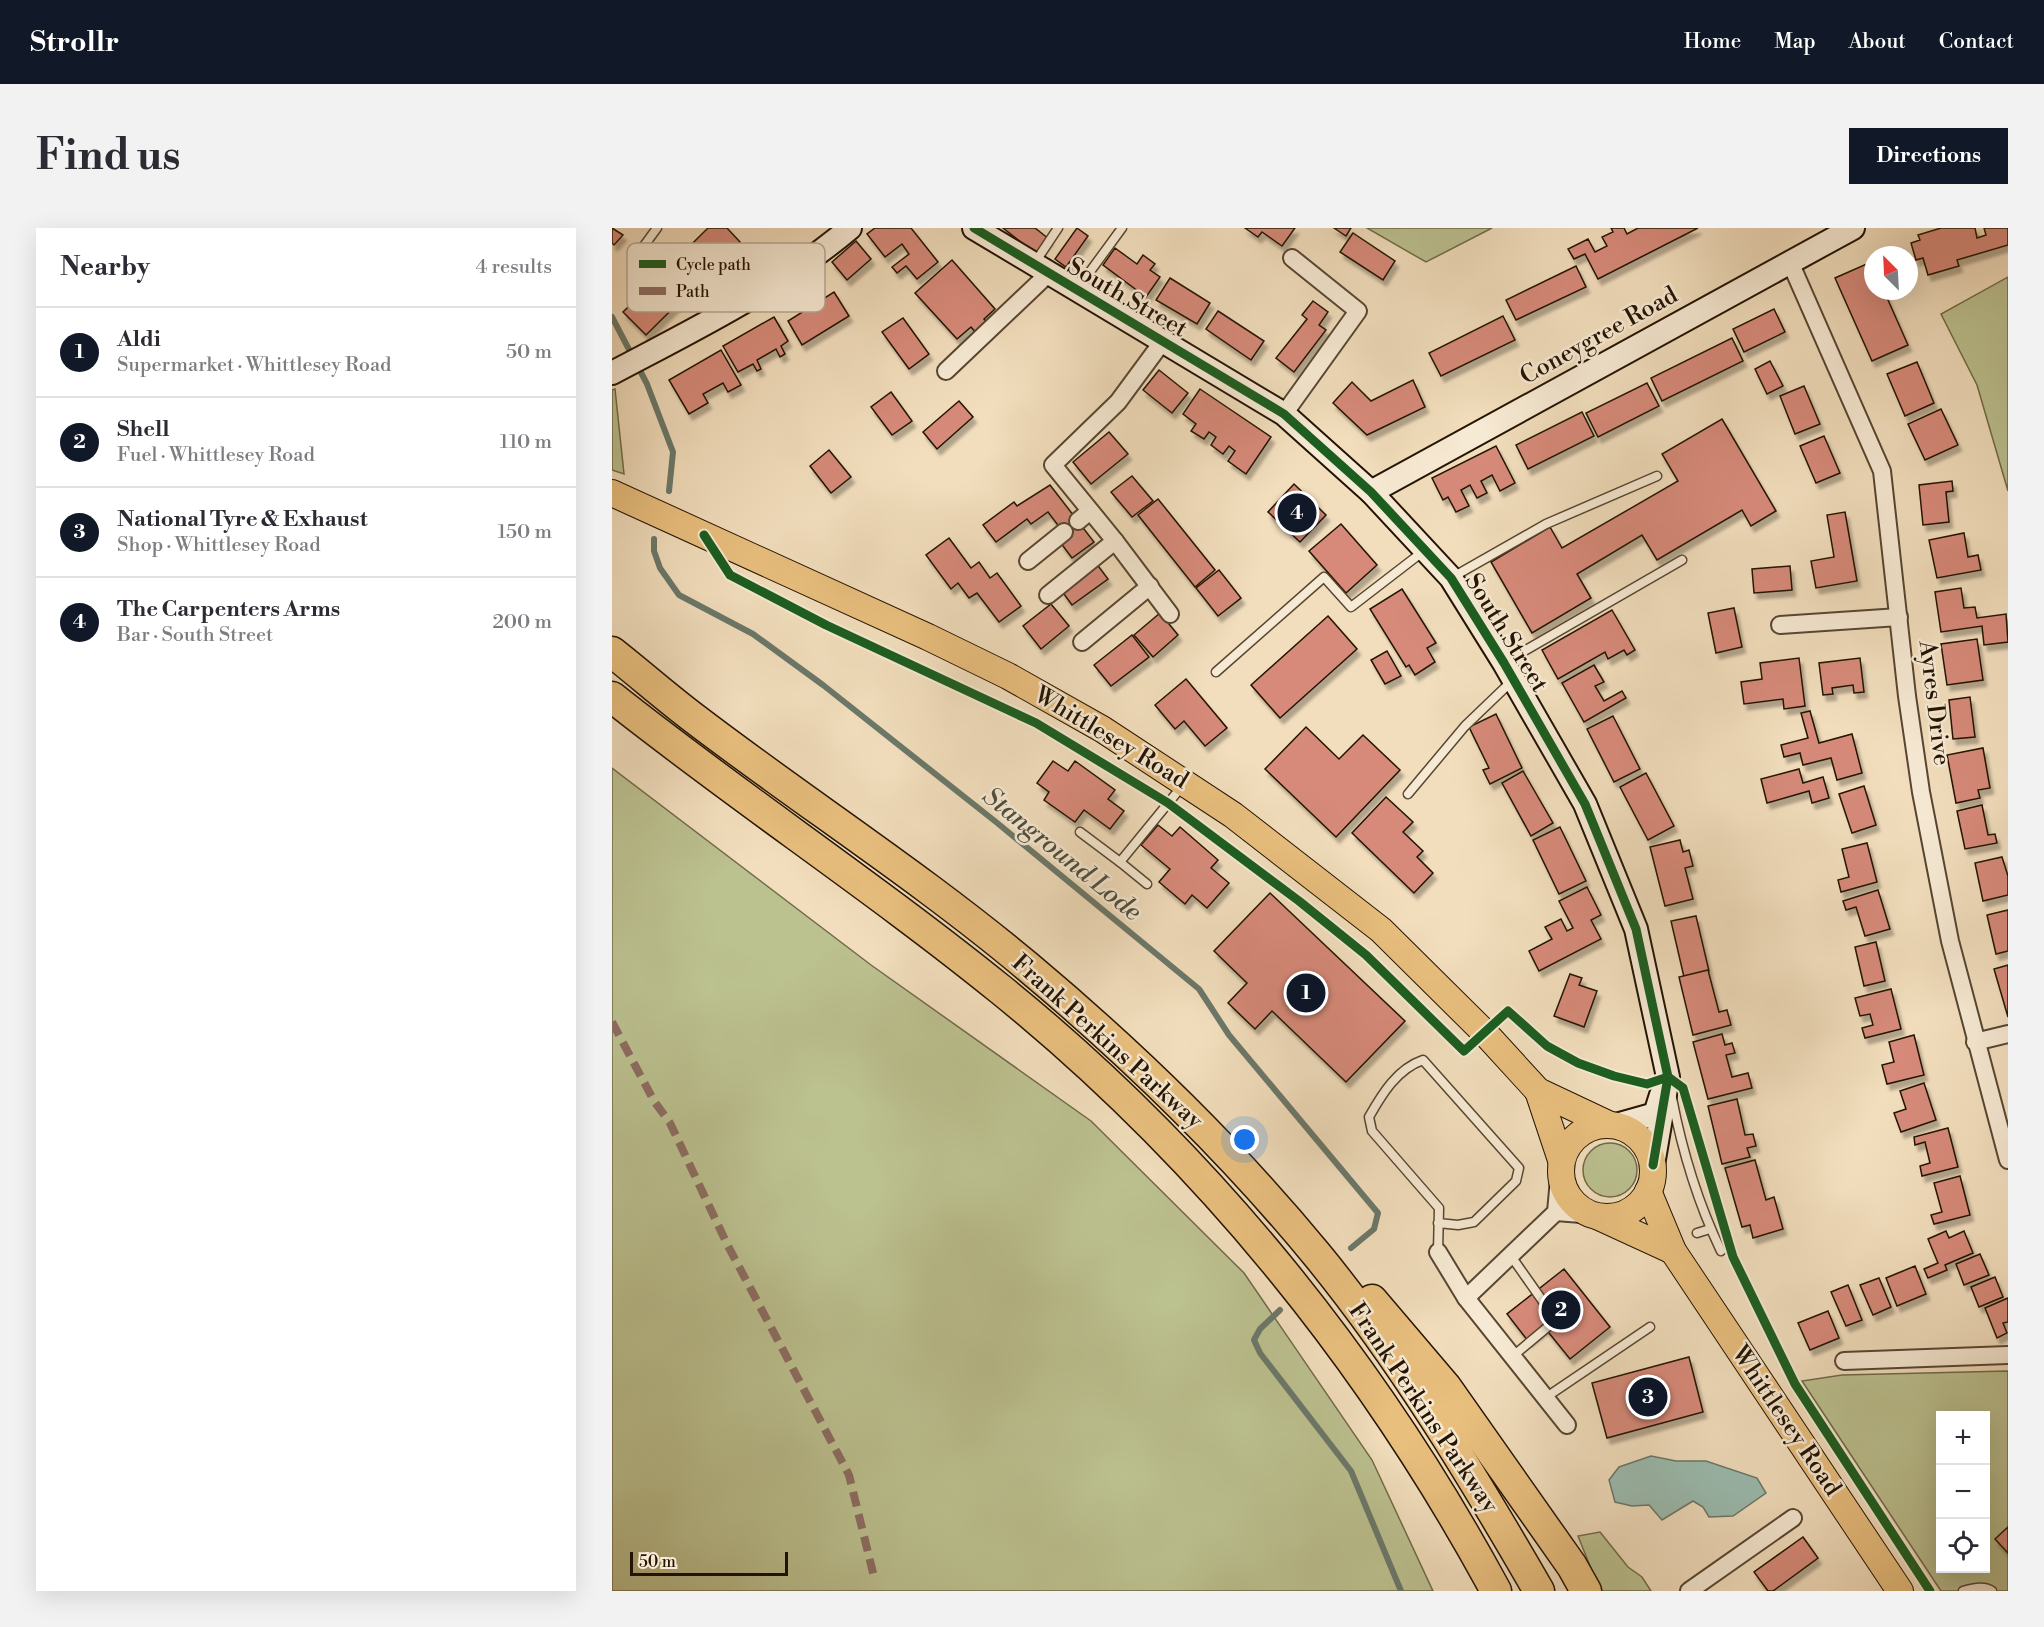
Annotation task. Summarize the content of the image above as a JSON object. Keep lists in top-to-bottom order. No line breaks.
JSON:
{"streets":{"highway":["Frank Perkins Parkway"],"main road":["Whittlesey Road"],"street":["South Street","Coneygree Road","Ayres Drive"]},"crossings":[["South Street","Coneygree Road"],["South Street","Whittlesey Road"],["Coneygree Road","Ayres Drive"]],"water":["Stanground Lode"],"legend":["Cycle path","Path"],"scale_bar":"50 m","north":"top left","page":{"header":"Strollr","nav":["Home","Map","About","Contact"],"buttons":"Directions","title":"Find us","heading":["Nearby","4 results"],"list":[{"mark":"1","name":"Aldi","note":"Supermarket · Whittlesey Road","value":"50 m"},{"mark":"2","name":"Shell","note":"Fuel · Whittlesey Road","value":"110 m"},{"mark":"3","name":"National Tyre & Exhaust","note":"Shop · Whittlesey Road","value":"150 m"},{"mark":"4","name":"The Carpenters Arms","note":"Bar · South Street","value":"200 m"}],"pins":["4","1","2","3"],"map_buttons":["+","−"],"scale":"50 m"}}
